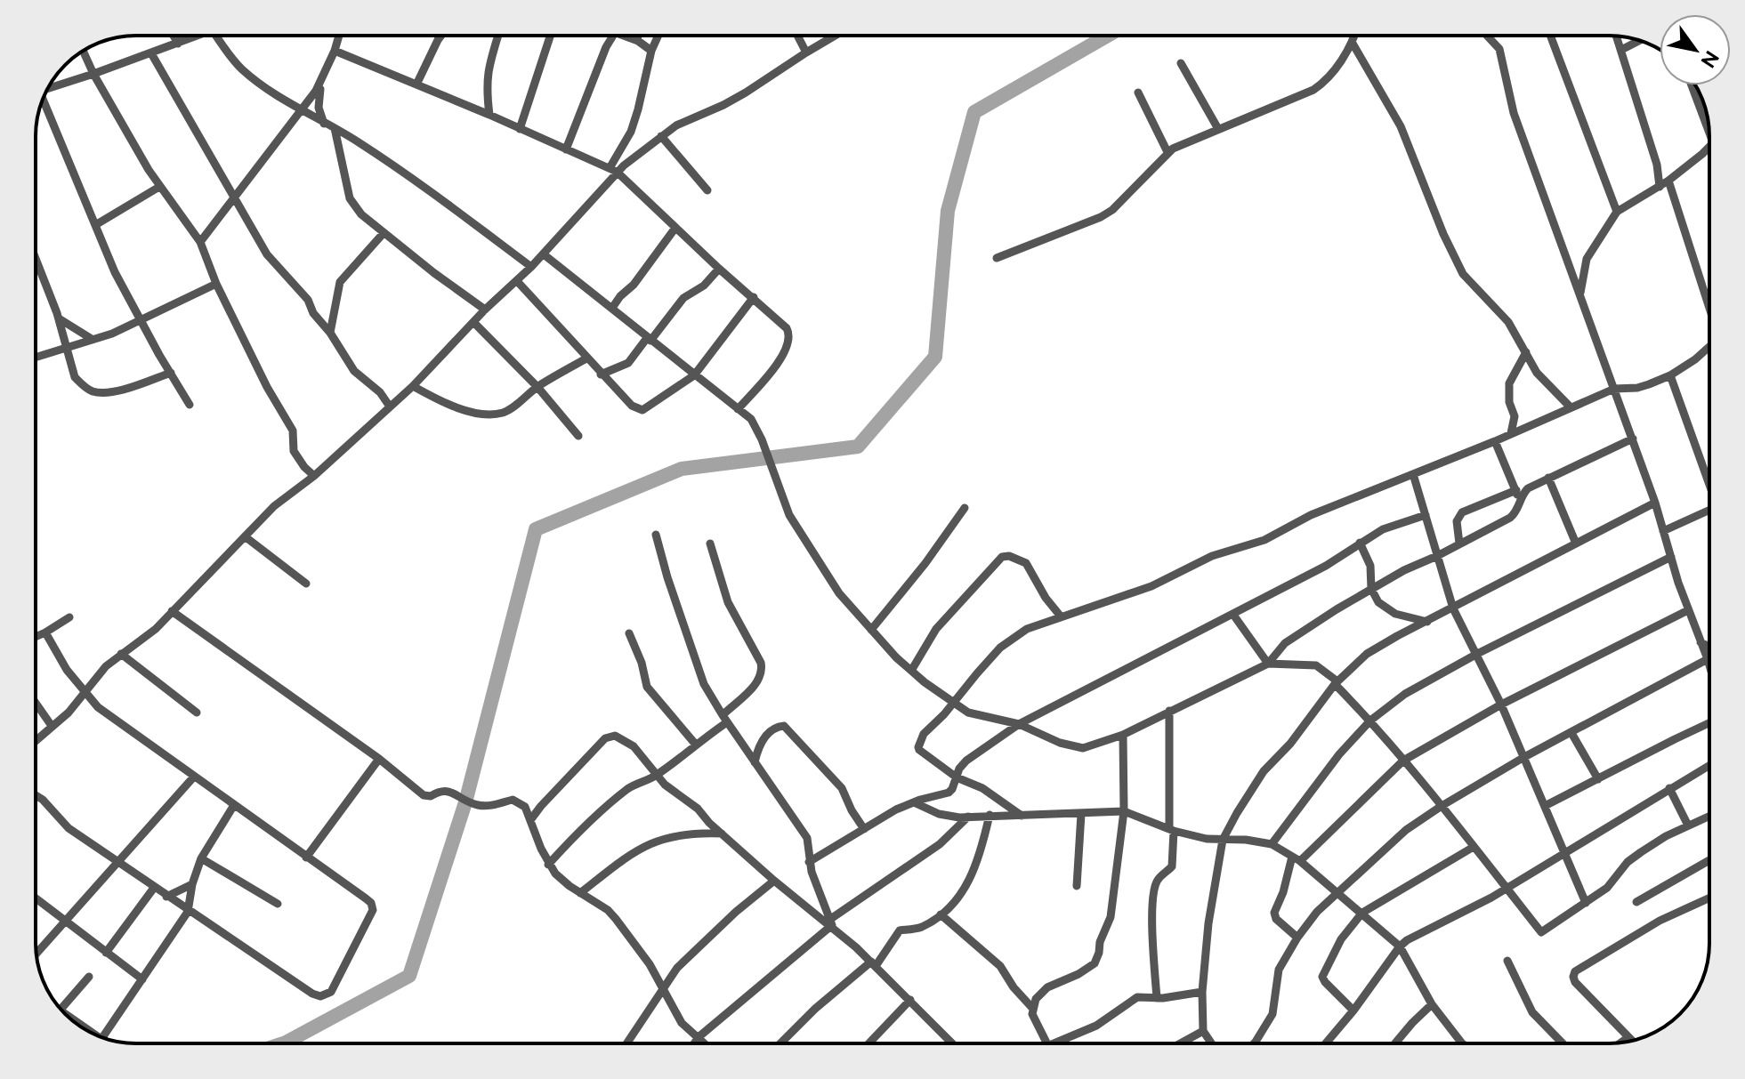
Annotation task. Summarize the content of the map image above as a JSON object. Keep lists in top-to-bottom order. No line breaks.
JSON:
{"north":"bottom right"}
